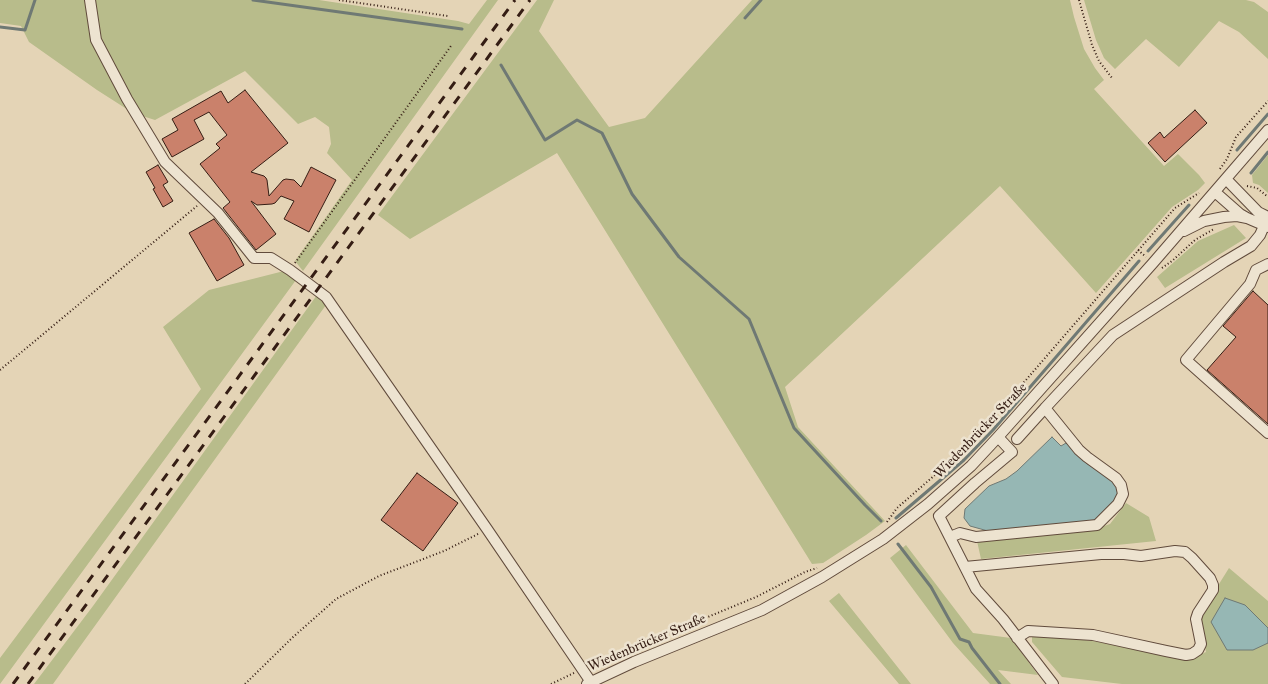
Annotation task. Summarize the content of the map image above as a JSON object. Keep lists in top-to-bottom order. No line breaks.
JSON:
{"streets":{"street":["Wiedenbrücker Straße"]}}
